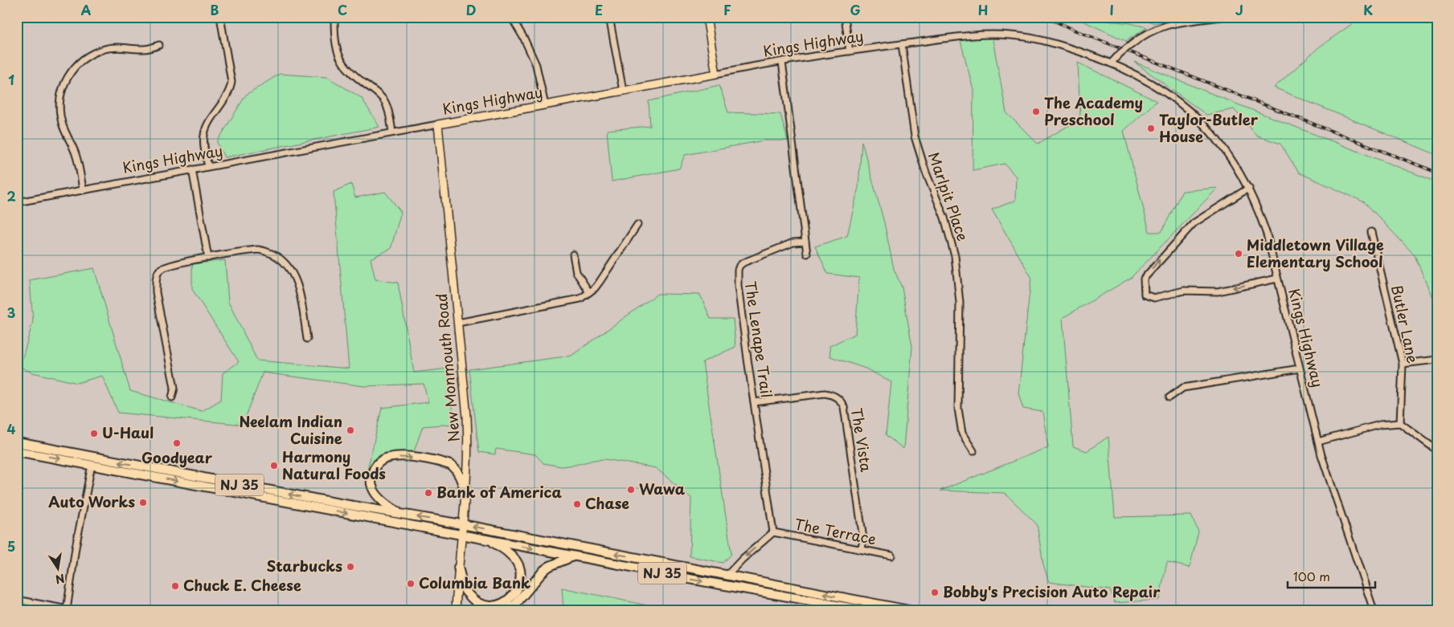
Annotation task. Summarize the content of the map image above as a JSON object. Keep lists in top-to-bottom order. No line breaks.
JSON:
{"streets":{"highway":["NJ 35"],"main road":["Kings Highway","New Monmouth Road"],"street":["Marlpit Place","Butler Lane","The Lenape Trail","The Vista","The Terrace"]},"crossings":[["Kings Highway","Marlpit Place"],["Kings Highway","New Monmouth Road"],["The Lenape Trail","The Vista"],["The Lenape Trail","The Terrace"],["New Monmouth Road","NJ 35"],["The Vista","The Terrace"]],"places":["The Academy Preschool","Taylor-Butler House","Middletown Village Elementary School","Neelam Indian Cuisine","U-Haul","Goodyear","Harmony Natural Foods","Wawa","Bank of America","Auto Works","Chase","Starbucks","Columbia Bank","Chuck E. Cheese","Bobby's Precision Auto Repair"],"scale_bar":"100 m","north":"bottom","grid":{"columns":["A","B","C","D","E","F","G","H","I","J","K"],"rows":["1","2","3","4","5"]}}
